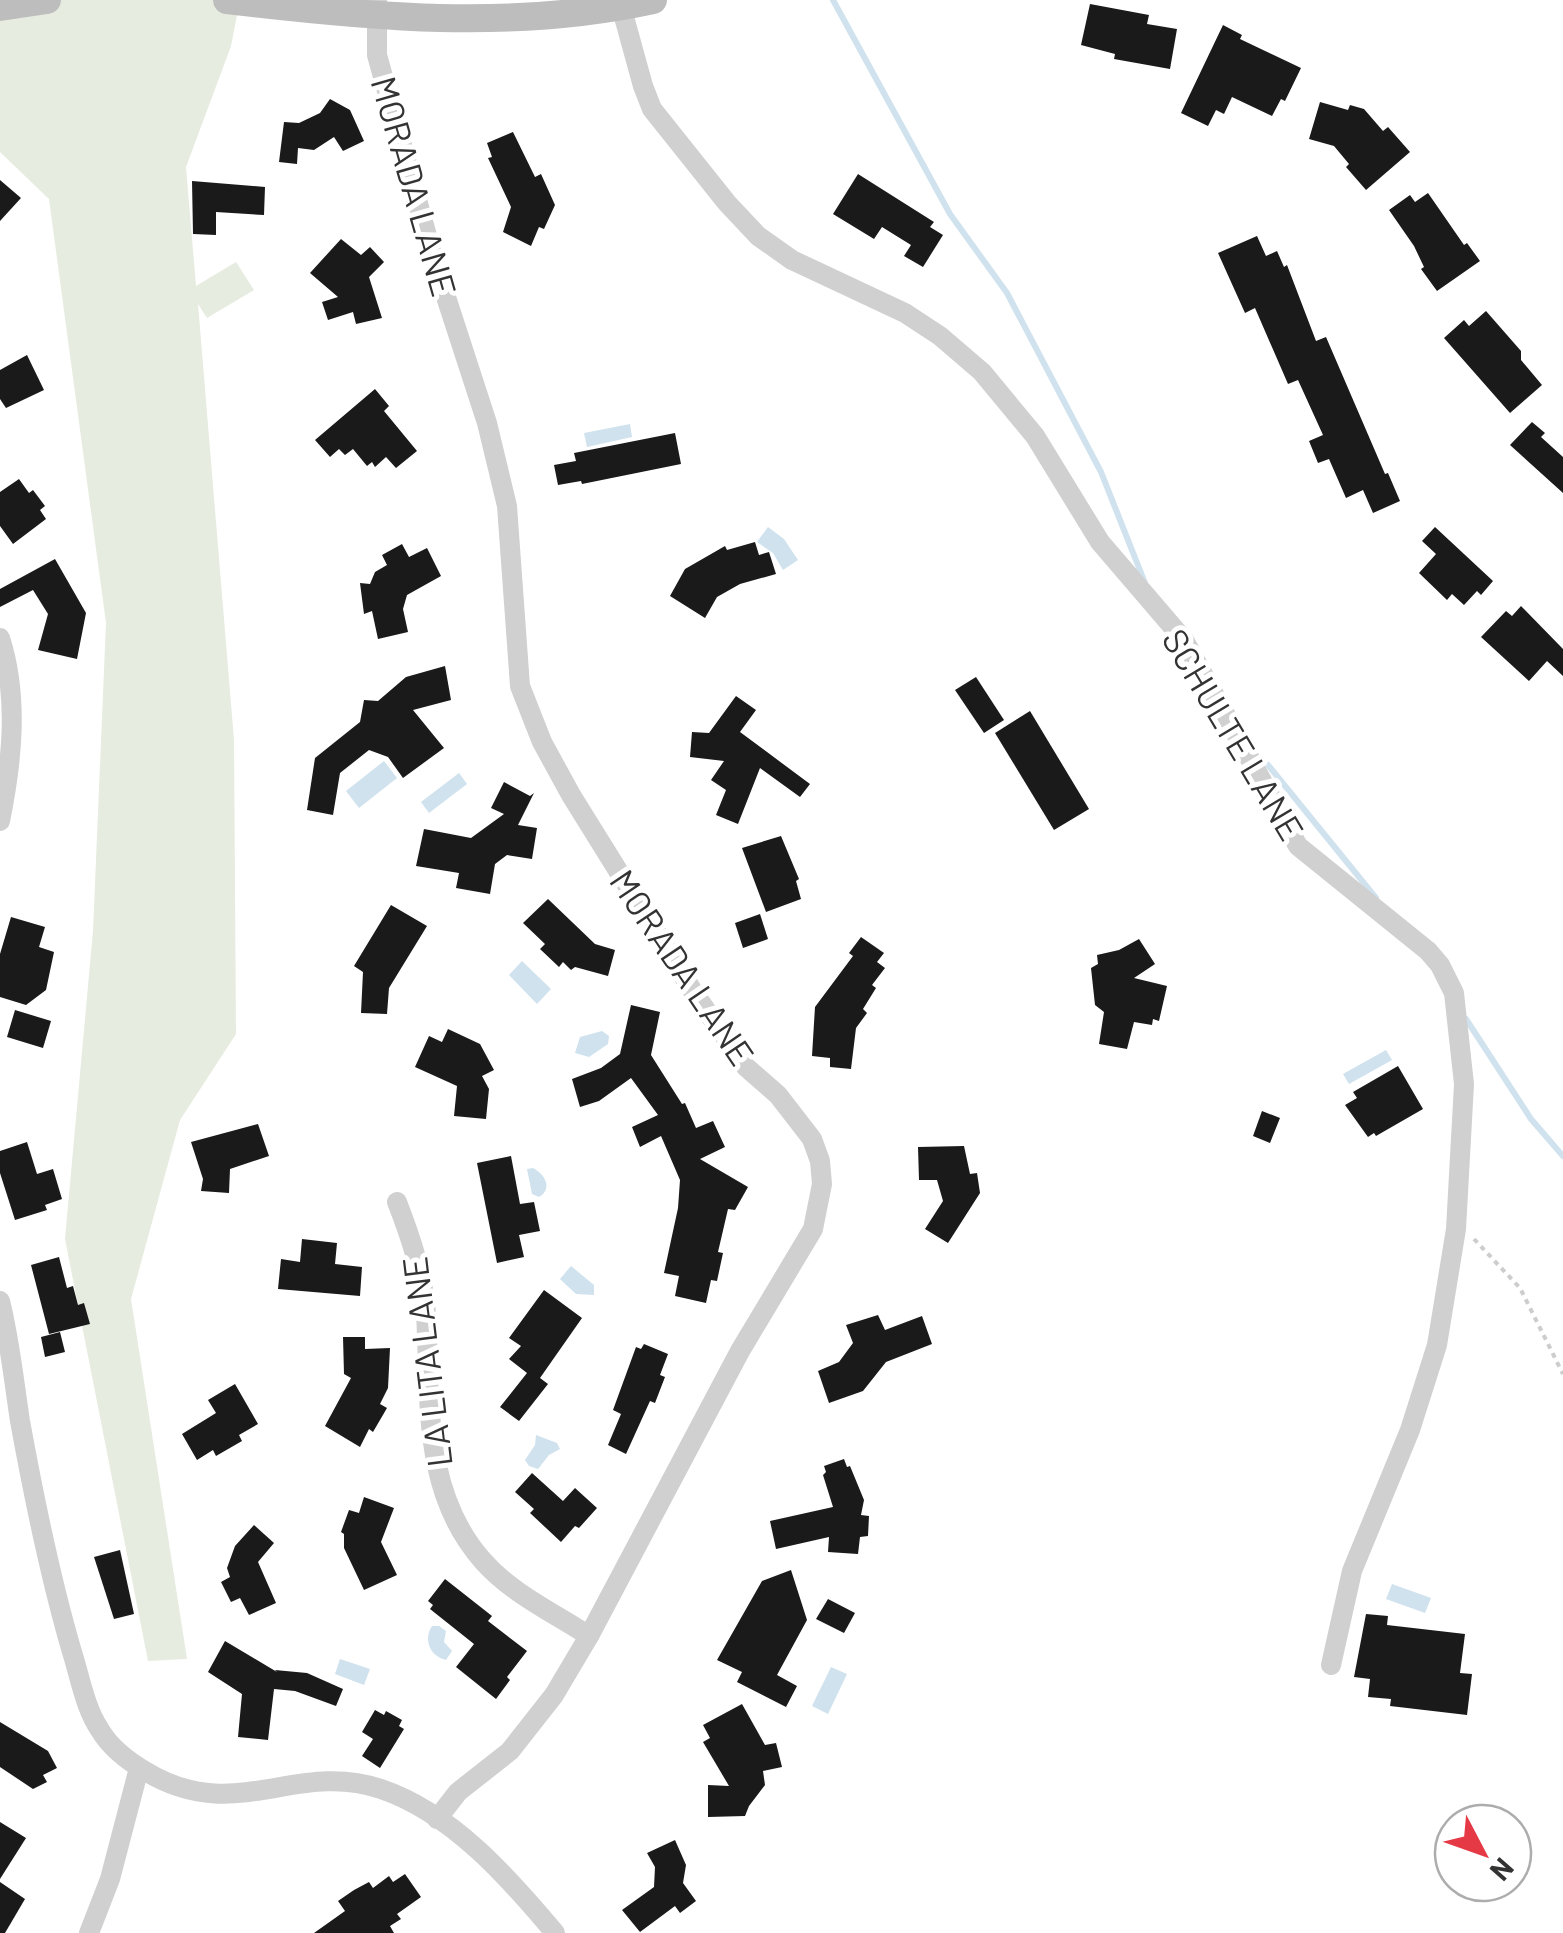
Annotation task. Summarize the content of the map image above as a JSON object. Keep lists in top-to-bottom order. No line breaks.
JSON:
{"streets":{"street":["MORADA LANE","SCHULTE LANE","LA LITA LANE"]},"crossings":[["MORADA LANE","LA LITA LANE"]],"north":"bottom right"}
